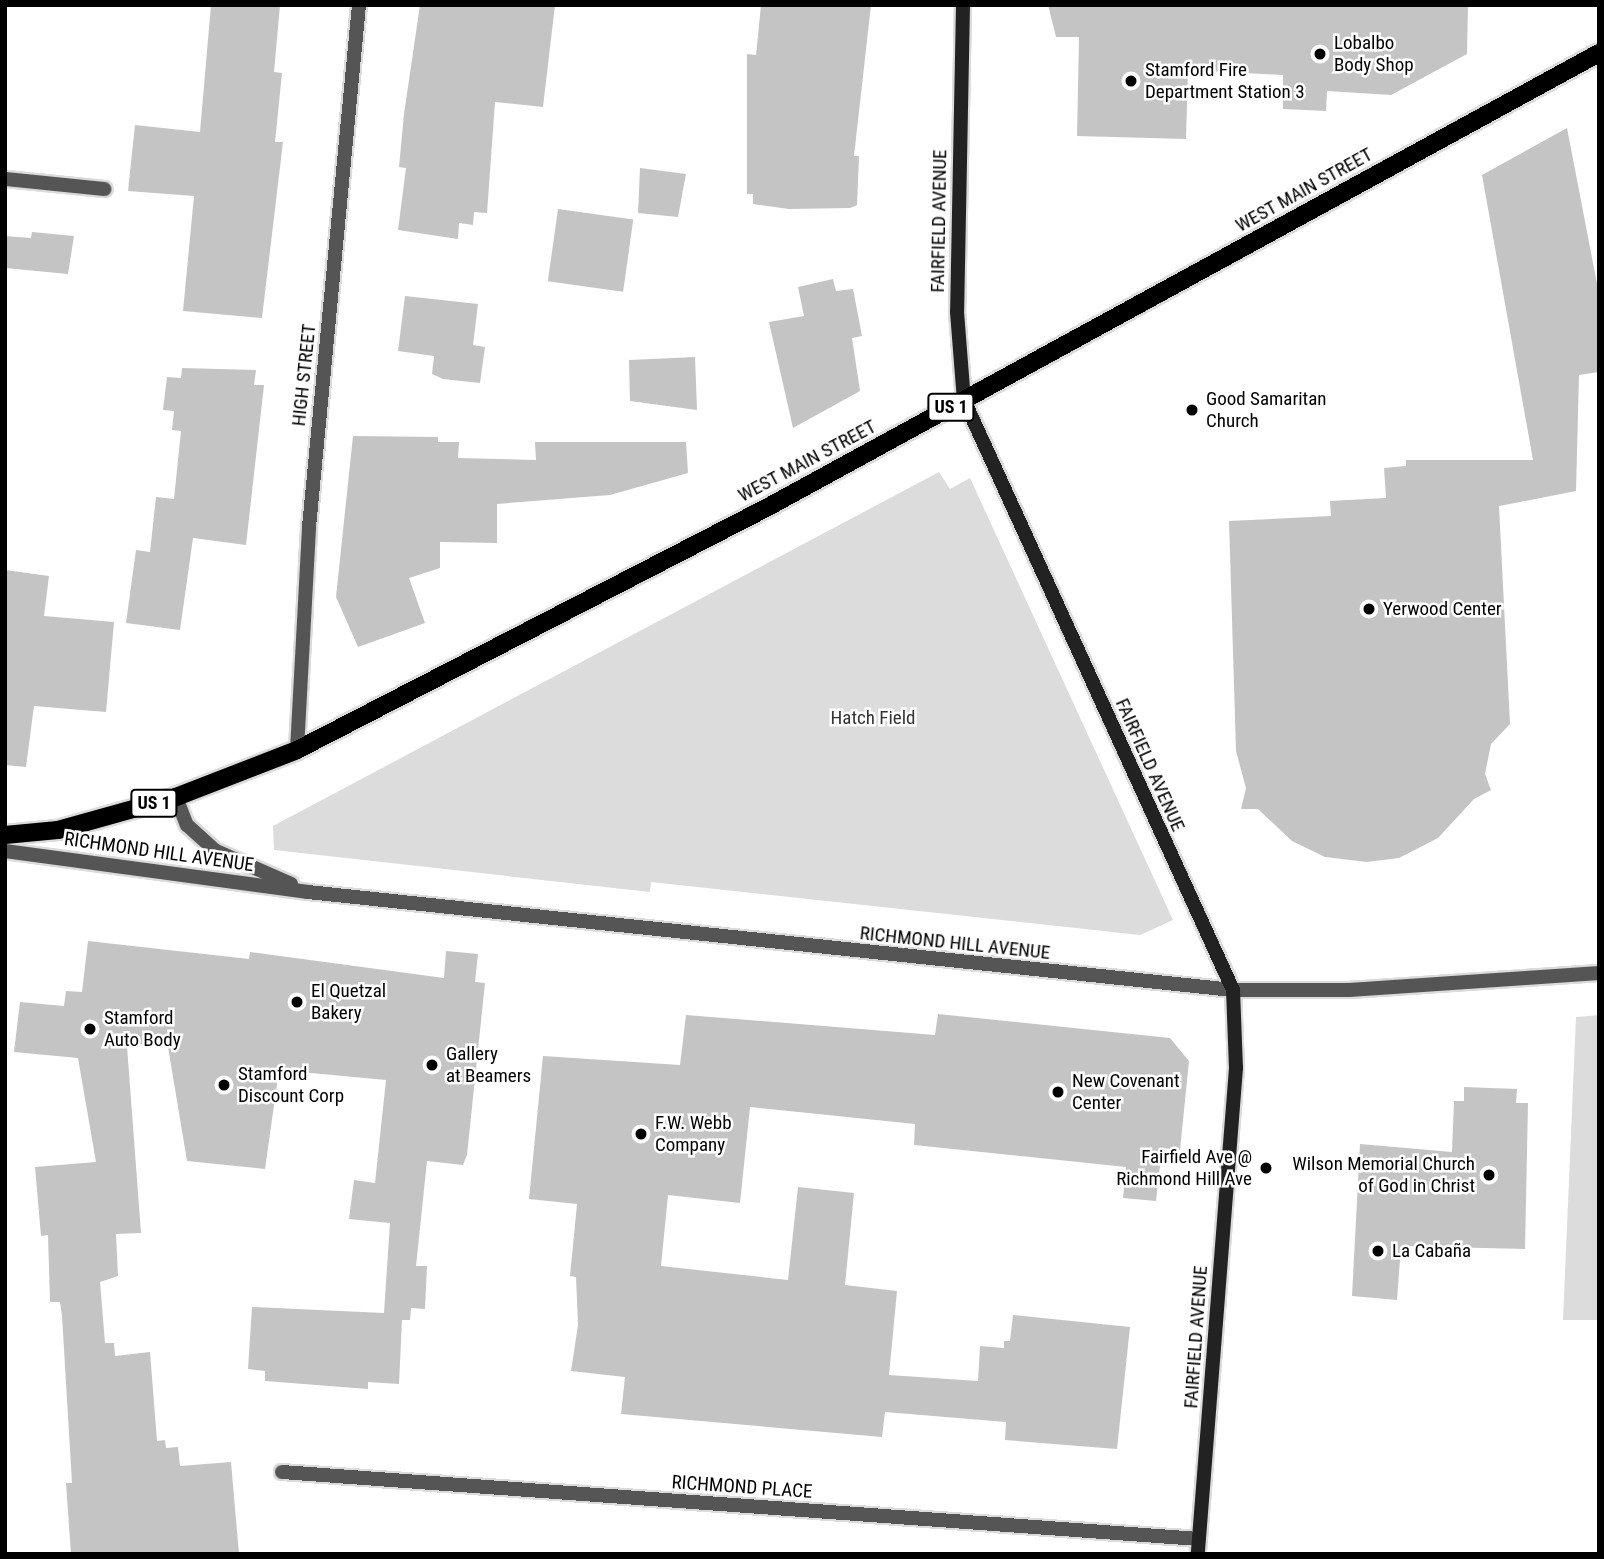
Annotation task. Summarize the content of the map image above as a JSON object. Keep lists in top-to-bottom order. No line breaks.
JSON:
{"streets":{"main road":["WEST MAIN STREET","FAIRFIELD AVENUE","US 1"],"street":["HIGH STREET","RICHMOND HILL AVENUE","RICHMOND PLACE"]},"crossings":[["WEST MAIN STREET","FAIRFIELD AVENUE"],["WEST MAIN STREET","HIGH STREET"],["WEST MAIN STREET","RICHMOND HILL AVENUE"],["FAIRFIELD AVENUE","RICHMOND HILL AVENUE"],["FAIRFIELD AVENUE","RICHMOND PLACE"]],"parks":["Hatch Field"],"places":["Lobalbo Body Shop","Stamford Fire Department Station 3","Good Samaritan Church","Yerwood Center","El Quetzal Bakery","Stamford Auto Body","Gallery at Beamers","Stamford Discount Corp","New Covenant Center","F.W. Webb Company","Fairfield Ave @ Richmond Hill Ave","Wilson Memorial Church of God in Christ","La Cabaña"]}
